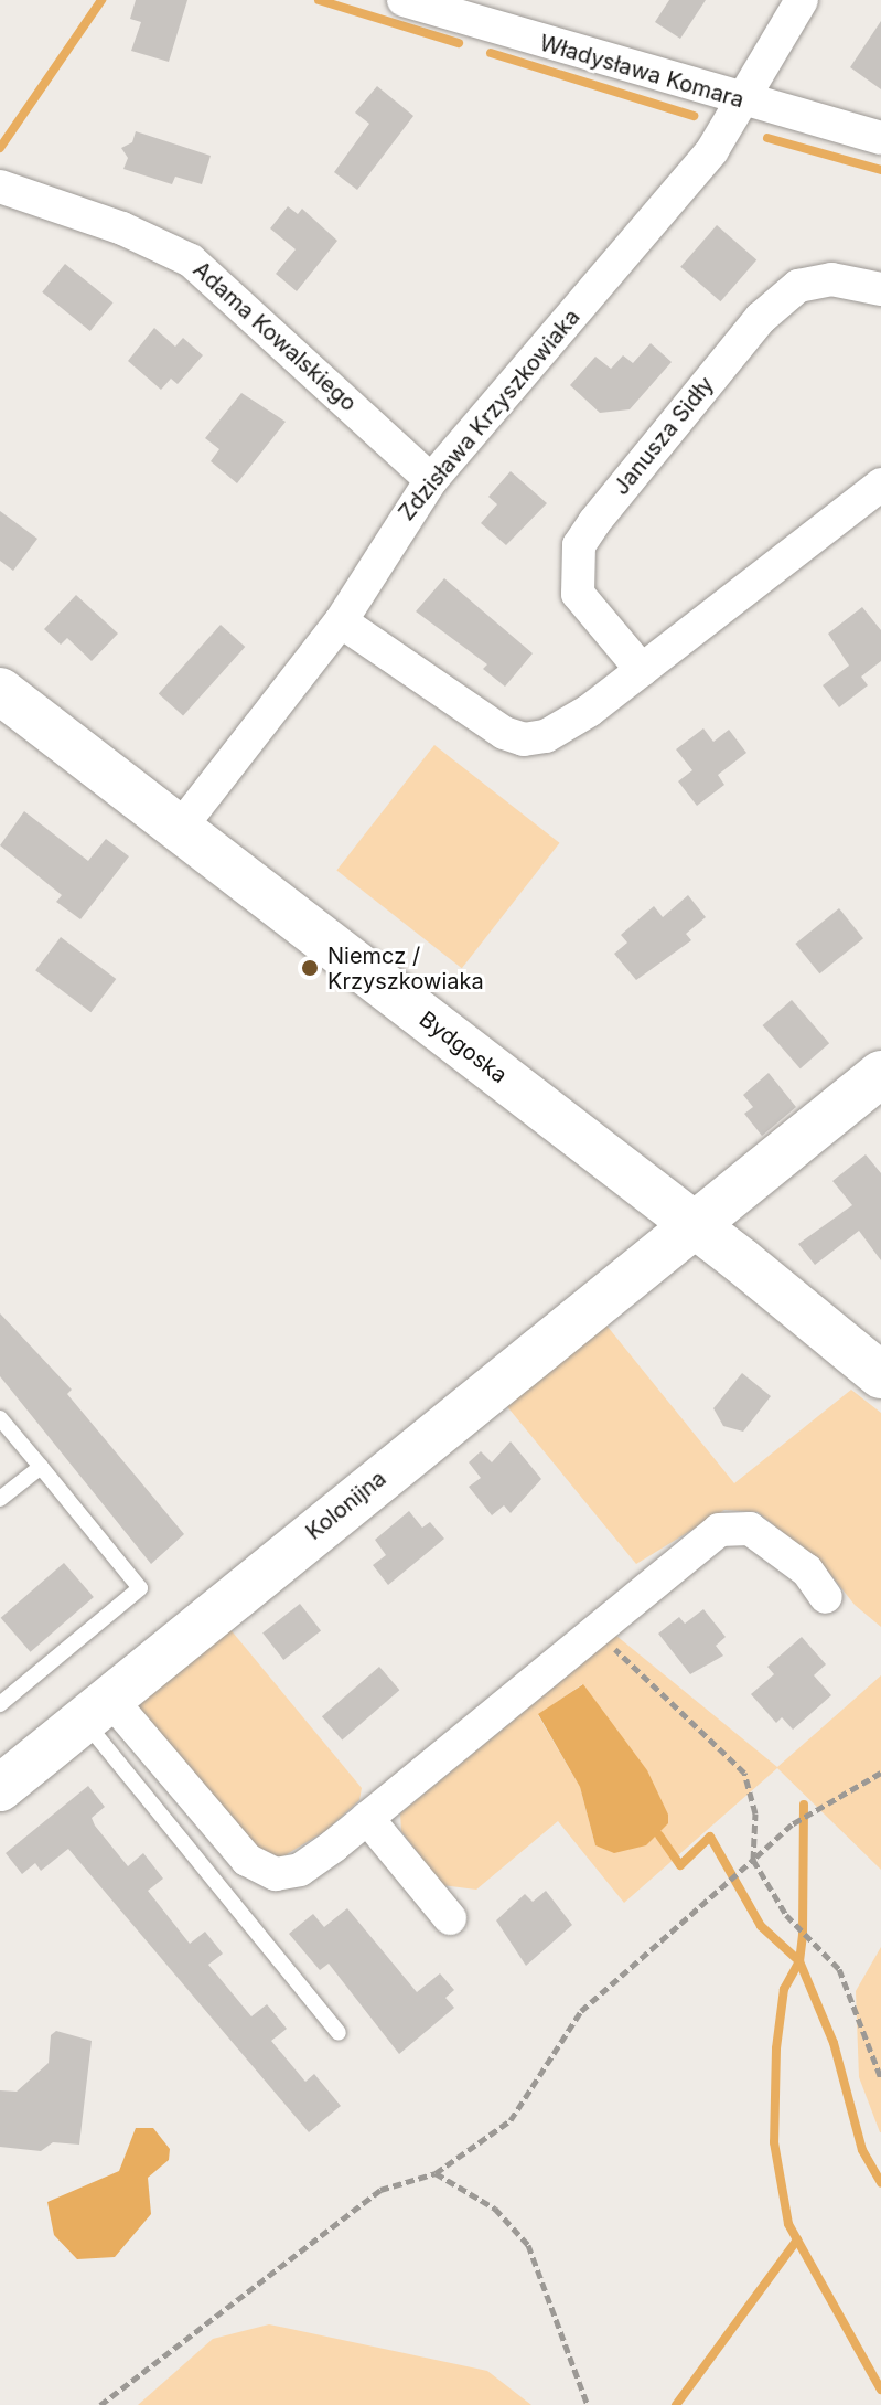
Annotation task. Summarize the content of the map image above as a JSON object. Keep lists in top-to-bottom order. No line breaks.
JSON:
{"streets":{"street":["Władysława Komara","Adama Kowalskiego","Zdzisława Krzyszkowiaka","Janusza Sidły","Bydgoska","Kolonijna"]},"crossings":[["Władysława Komara","Zdzisława Krzyszkowiaka"],["Adama Kowalskiego","Zdzisława Krzyszkowiaka"],["Zdzisława Krzyszkowiaka","Bydgoska"],["Bydgoska","Kolonijna"]],"places":["Niemcz / Krzyszkowiaka"]}
